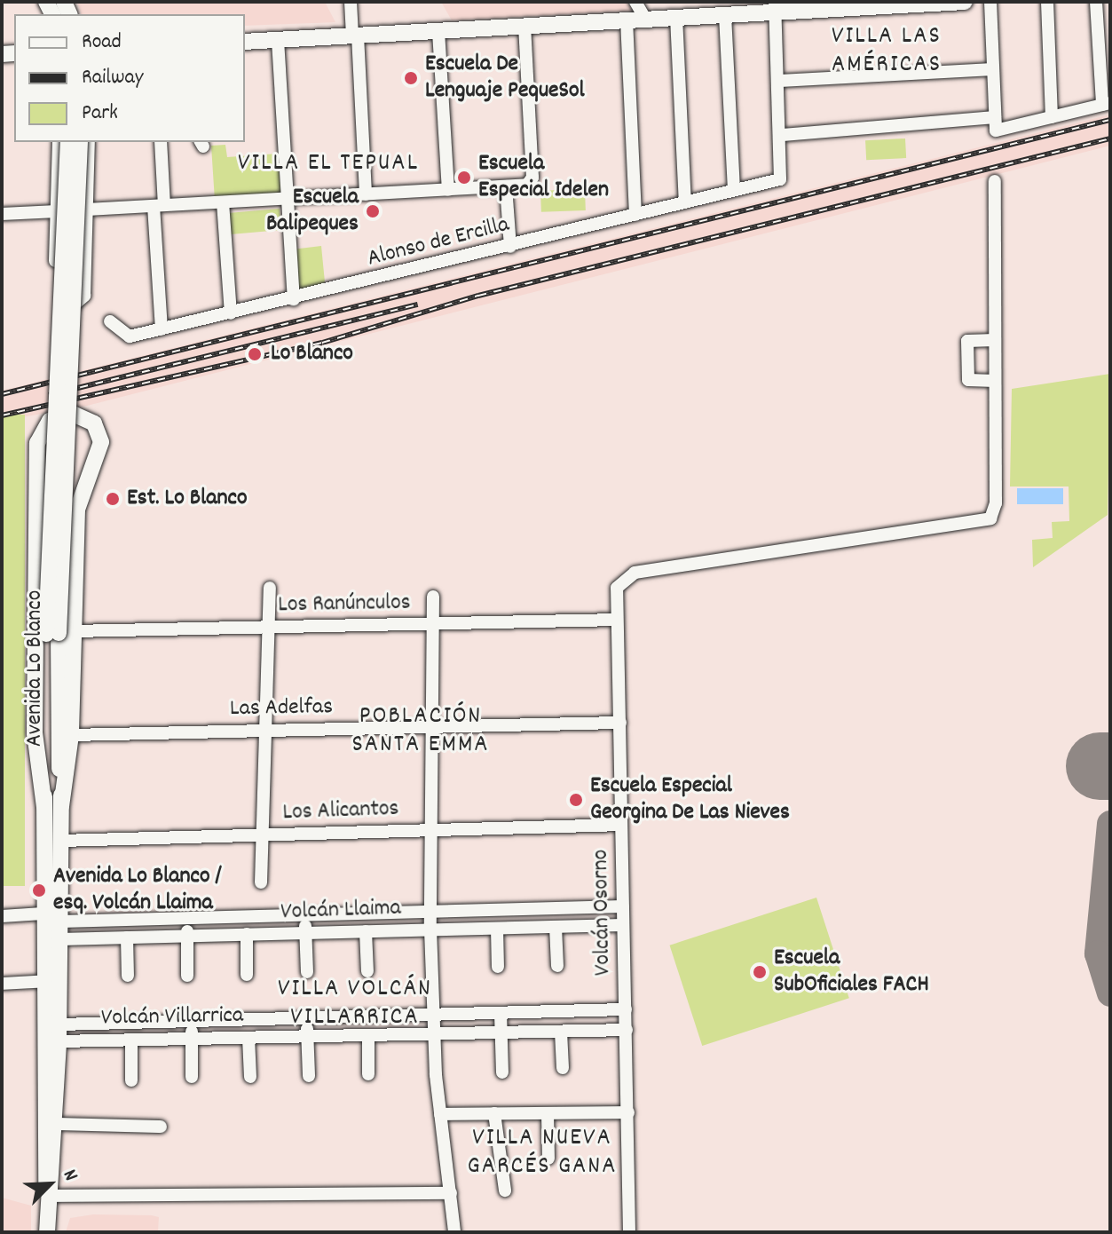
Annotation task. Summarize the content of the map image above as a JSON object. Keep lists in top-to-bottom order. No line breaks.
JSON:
{"streets":{"main road":["Avenida Lo Blanco"],"street":["Alonso de Ercilla","Los Ranúnculos","Las Adelfas","Los Alicantos","Volcán Llaima","Volcán Osorno","Volcán Villarrica"]},"crossings":[["Los Ranúnculos","Avenida Lo Blanco"],["Los Ranúnculos","Volcán Osorno"],["Avenida Lo Blanco","Los Alicantos"],["Avenida Lo Blanco","Volcán Llaima"],["Avenida Lo Blanco","Volcán Villarrica"],["Las Adelfas","Volcán Osorno"],["Los Alicantos","Volcán Osorno"],["Volcán Llaima","Volcán Osorno"],["Volcán Osorno","Volcán Villarrica"]],"districts":["VILLA LAS AMÉRICAS","VILLA EL TEPUAL","POBLACIÓN SANTA EMMA","VILLA VOLCÁN VILLARRICA","VILLA NUEVA GARCÉS GANA"],"places":["Escuela De Lenguaje PequeSol","Escuela Especial Idelen","Escuela Balipeques","Lo Blanco","Est. Lo Blanco","Escuela Especial Georgina De Las Nieves","Avenida Lo Blanco / esq. Volcán Llaima","Escuela SubOficiales FACH"],"legend":["Road","Railway","Park"],"north":"top right"}
